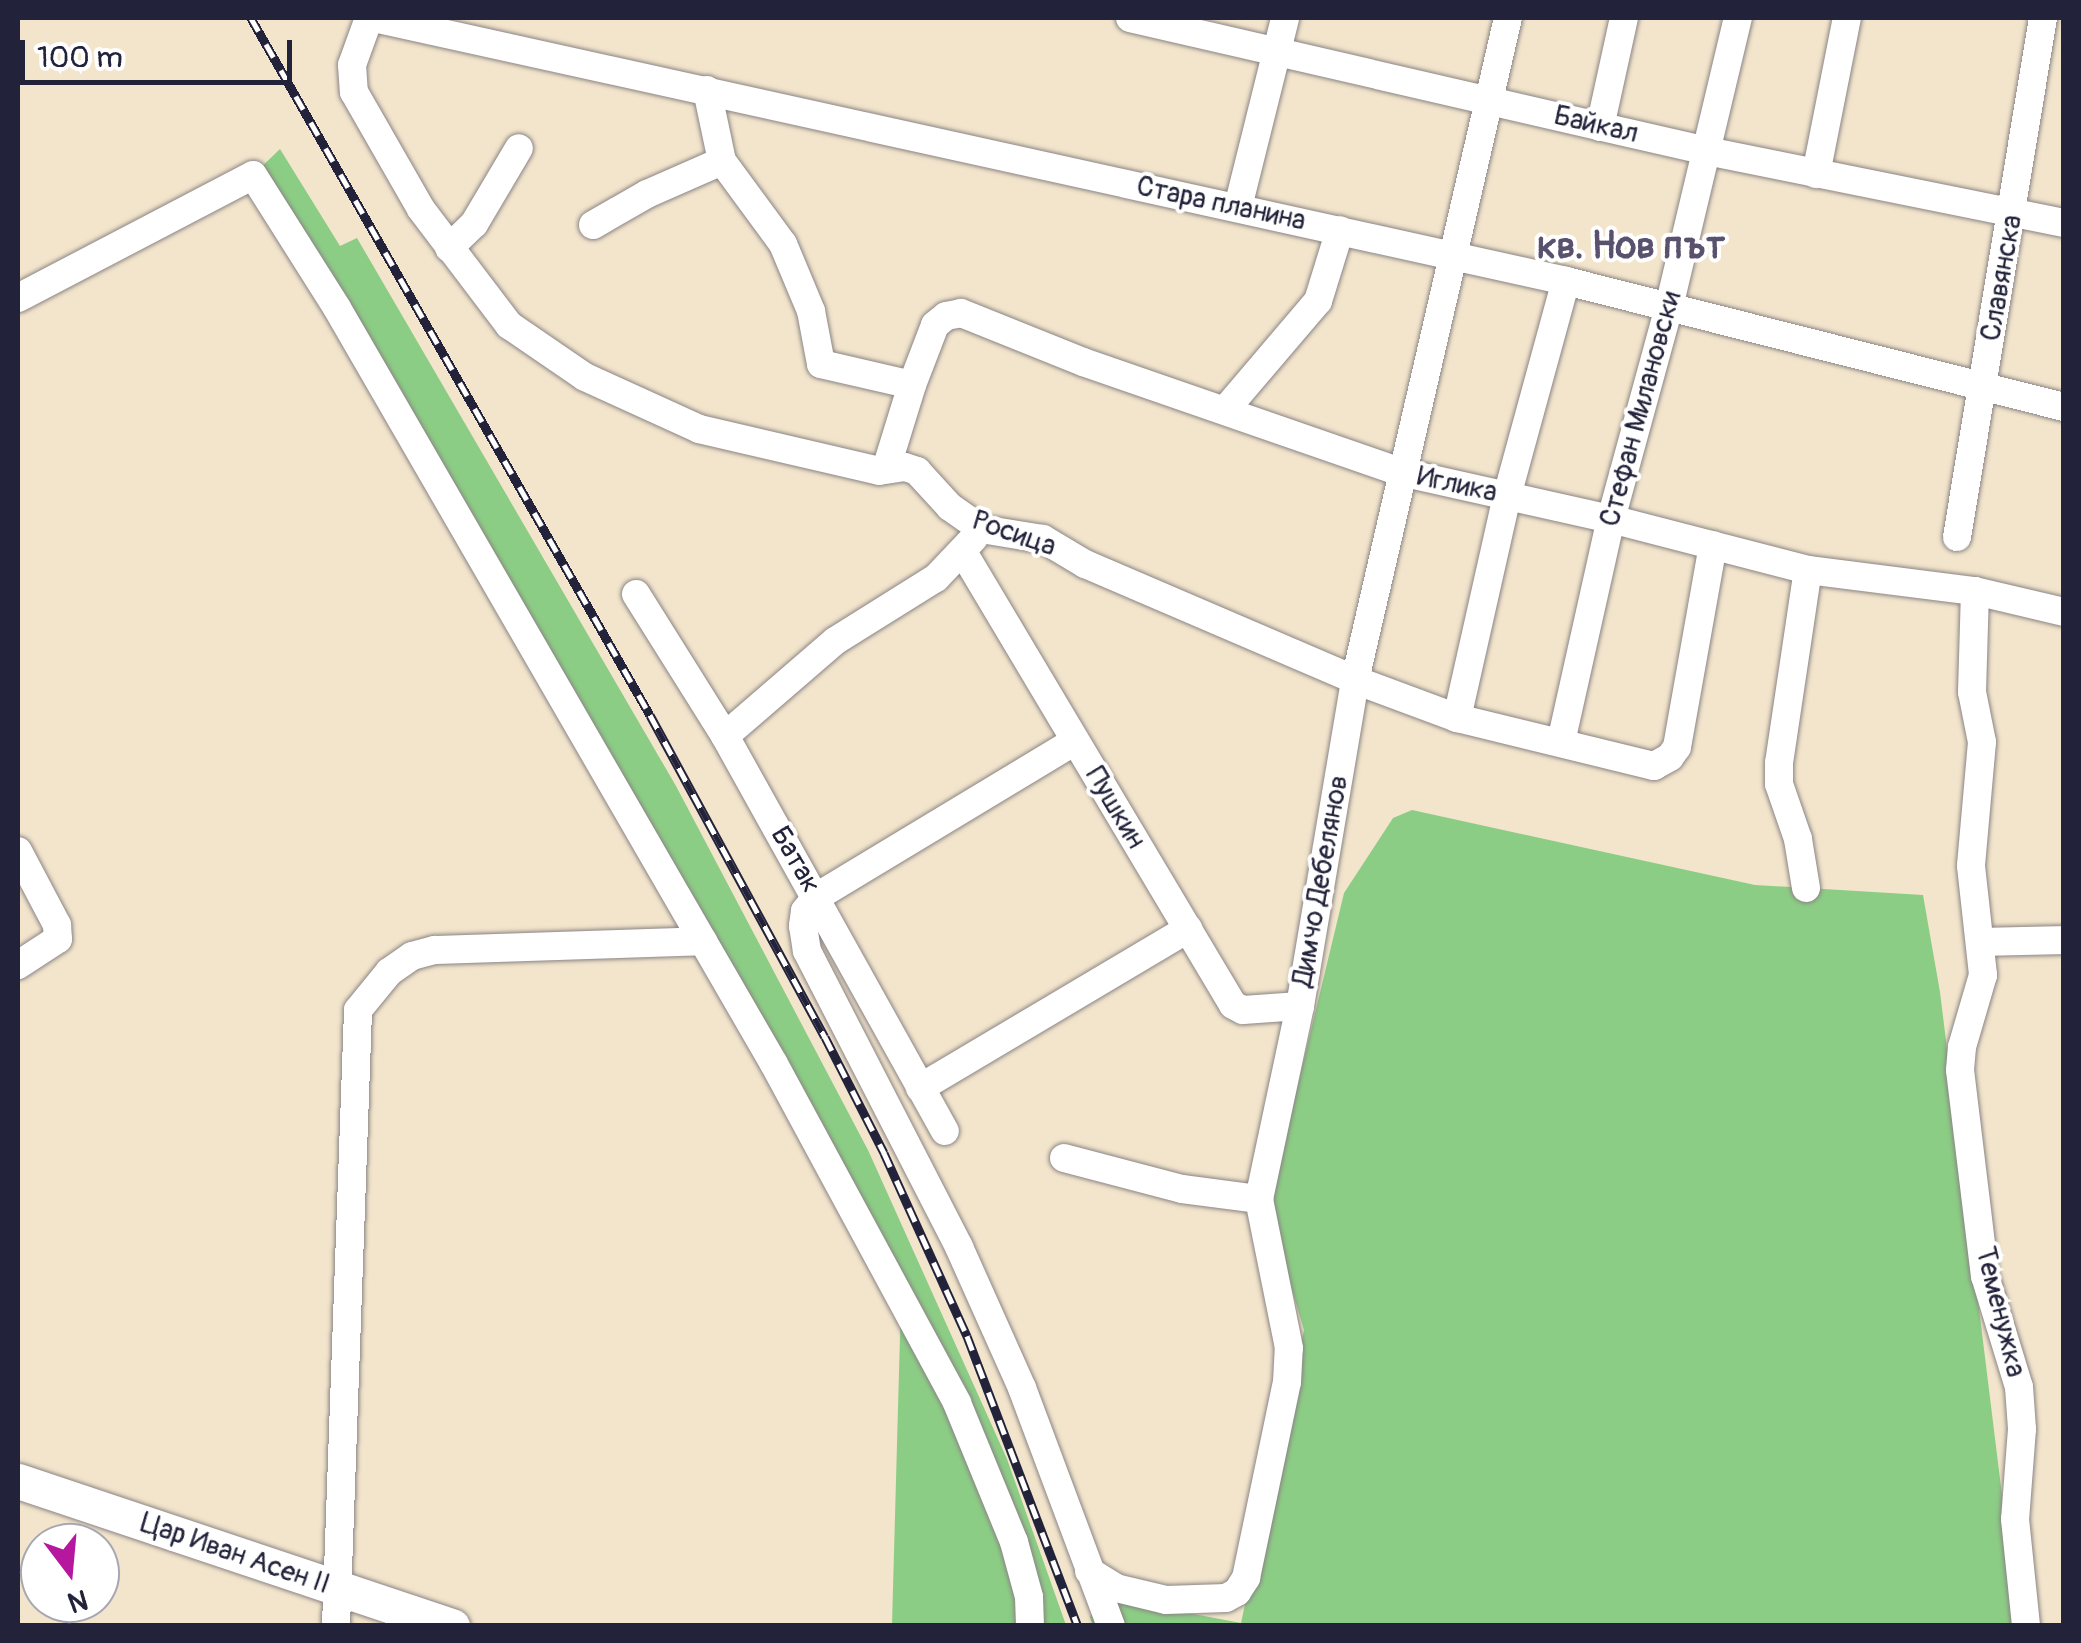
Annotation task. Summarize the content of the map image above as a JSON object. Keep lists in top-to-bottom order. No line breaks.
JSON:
{"streets":{"main road":["Цар Иван Асен II"],"street":["Байкал","Стара планина","Славянска","Стефан Милановски","Иглика","Росица","Пушкин","Батак","Димчо Дебелянов","Теменужка"]},"crossings":[["Байкал","Славянска"],["Байкал","Стефан Милановски"],["Байкал","Димчо Дебелянов"],["Стара планина","Славянска"],["Стара планина","Стефан Милановски"],["Стара планина","Росица"],["Стара планина","Димчо Дебелянов"],["Стефан Милановски","Иглика"],["Стефан Милановски","Росица"],["Иглика","Росица"],["Иглика","Димчо Дебелянов"],["Росица","Димчо Дебелянов"],["Пушкин","Димчо Дебелянов"]],"districts":["кв. Нов път"],"scale_bar":"100 m","north":"bottom"}
